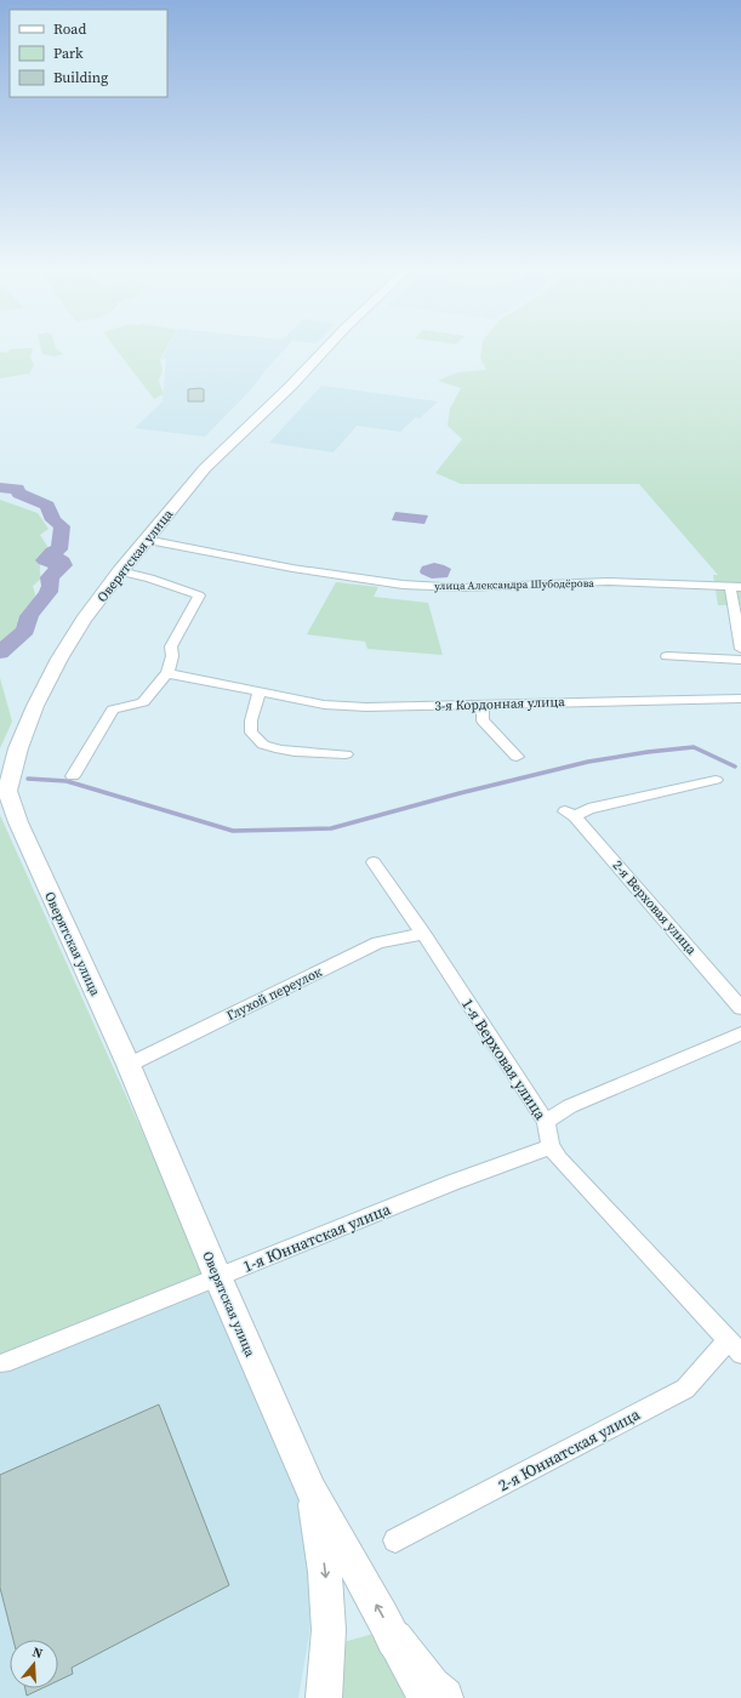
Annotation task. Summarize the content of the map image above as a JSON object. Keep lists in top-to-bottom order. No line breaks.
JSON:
{"streets":{"main road":["Оверятская улица"],"street":["улица Александра Шубодёрова","3-я Кордонная улица","2-я Верховая улица","Глухой переулок","1-я Верховая улица","1-я Юннатская улица","2-я Юннатская улица"]},"crossings":[["Оверятская улица","улица Александра Шубодёрова"],["Оверятская улица","Глухой переулок"],["Оверятская улица","1-я Юннатская улица"],["Глухой переулок","1-я Верховая улица"],["1-я Верховая улица","1-я Юннатская улица"],["1-я Верховая улица","2-я Юннатская улица"]],"legend":["Road","Park","Building"],"north":"top"}
